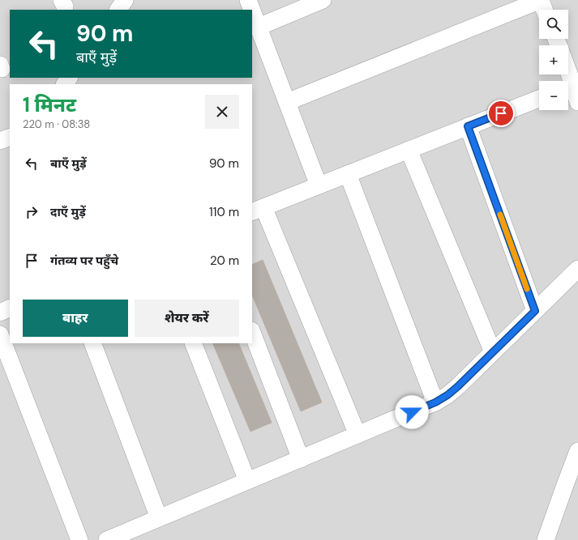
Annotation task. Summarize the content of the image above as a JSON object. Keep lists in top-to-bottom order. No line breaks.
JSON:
{"page":{"map_buttons":["+","−"],"turn":["90 m","बाएँ मुड़ें"],"heading":["1 मिनट","220 m · 08:38"],"list":[{"name":"बाएँ मुड़ें","value":"90 m"},{"name":"दाएँ मुड़ें","value":"110 m"},{"name":"गंतव्य पर पहुँचे","value":"20 m"}],"buttons":["बाहर","शेयर करें"]}}
